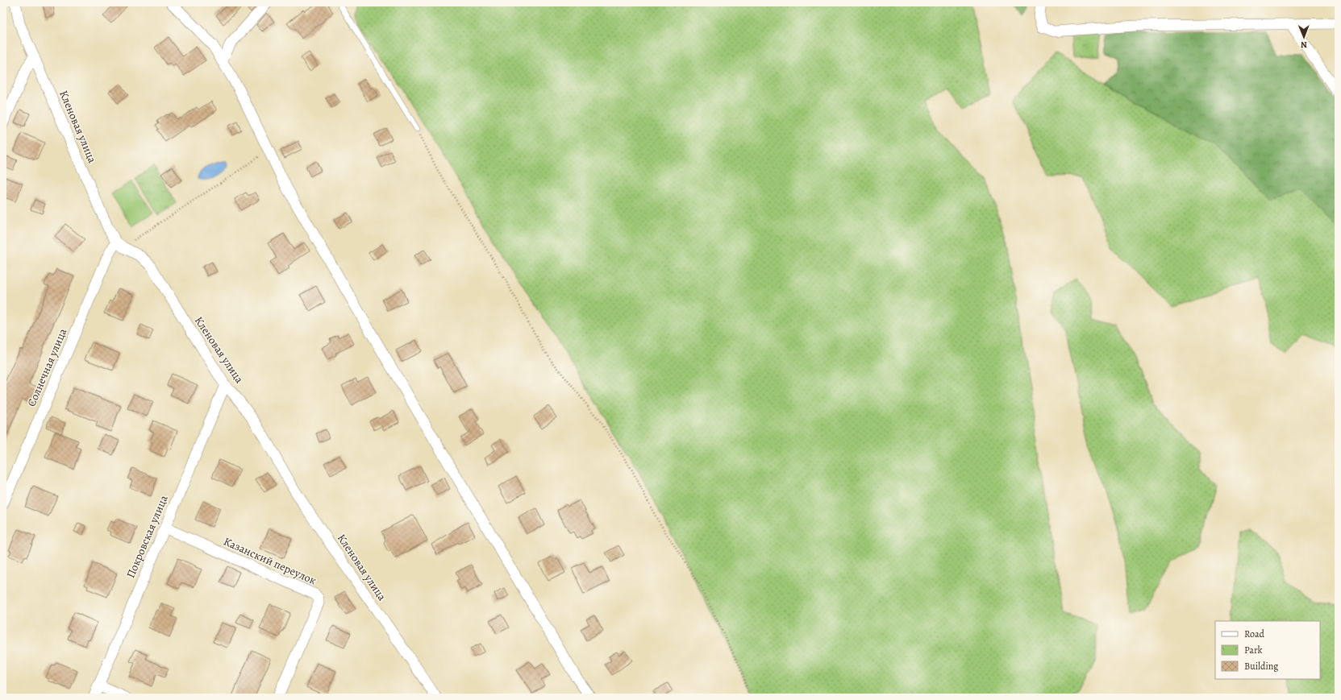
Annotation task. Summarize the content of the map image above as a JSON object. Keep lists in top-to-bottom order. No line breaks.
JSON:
{"streets":{"street":["Кленовая улица","Солнечная улица","Покровская улица","Казанский переулок"]},"crossings":[["Кленовая улица","Солнечная улица"],["Кленовая улица","Покровская улица"],["Покровская улица","Казанский переулок"]],"legend":["Road","Park","Building"],"north":"bottom"}
